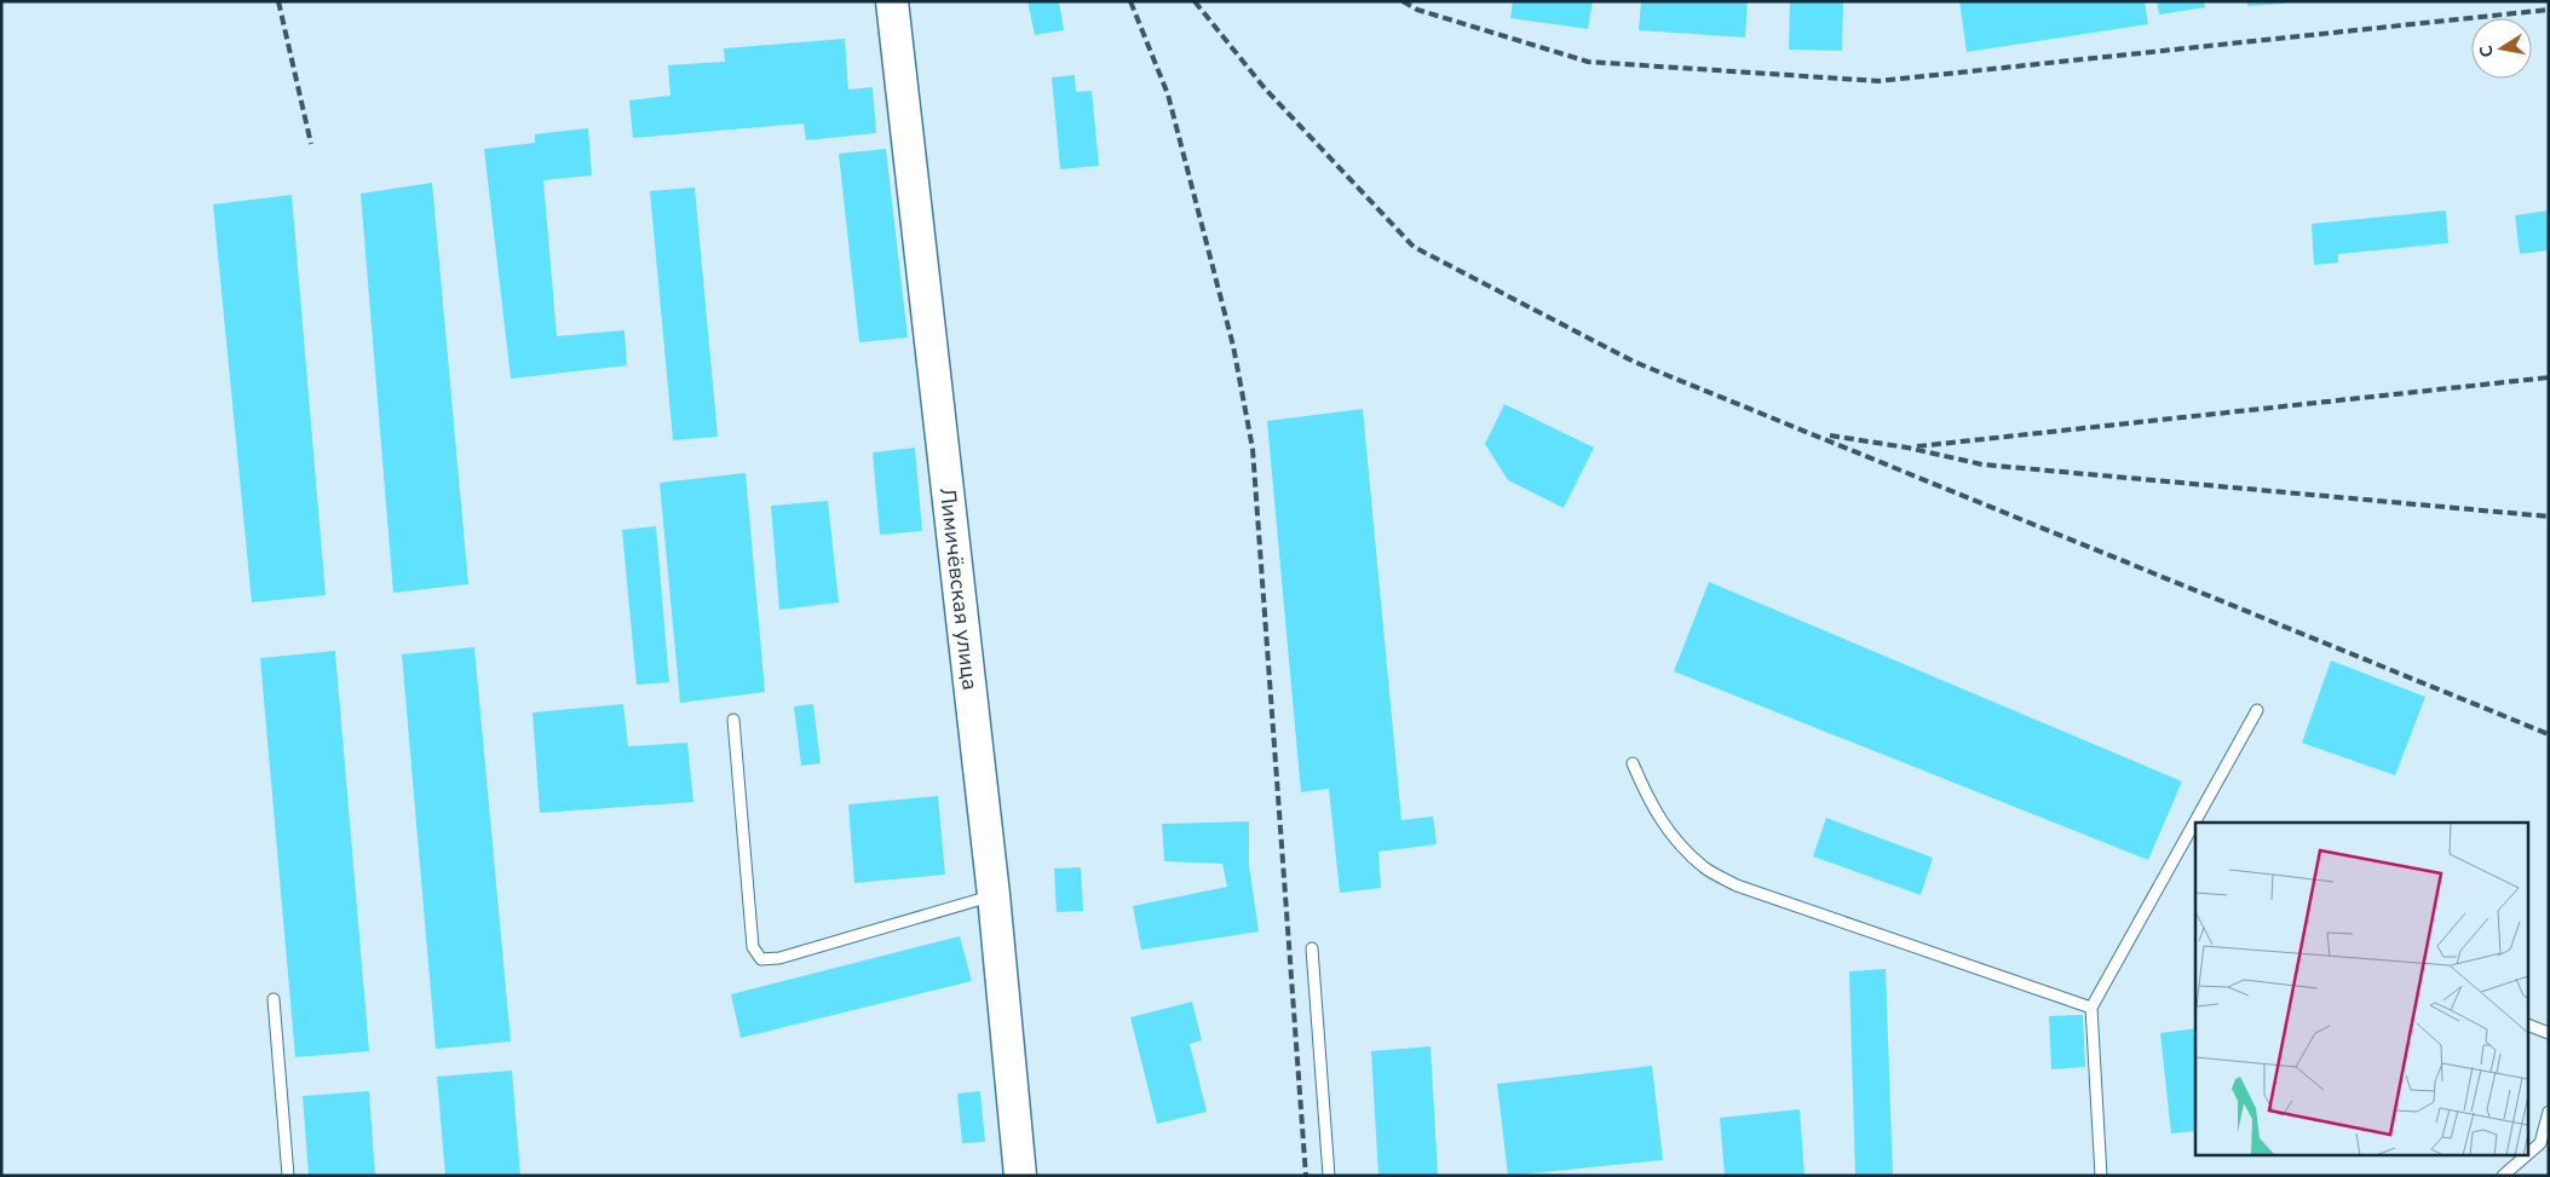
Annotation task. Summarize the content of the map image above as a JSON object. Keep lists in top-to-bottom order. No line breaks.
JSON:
{"streets":{"main road":["Лимичёвская улица"]},"north":"left"}
